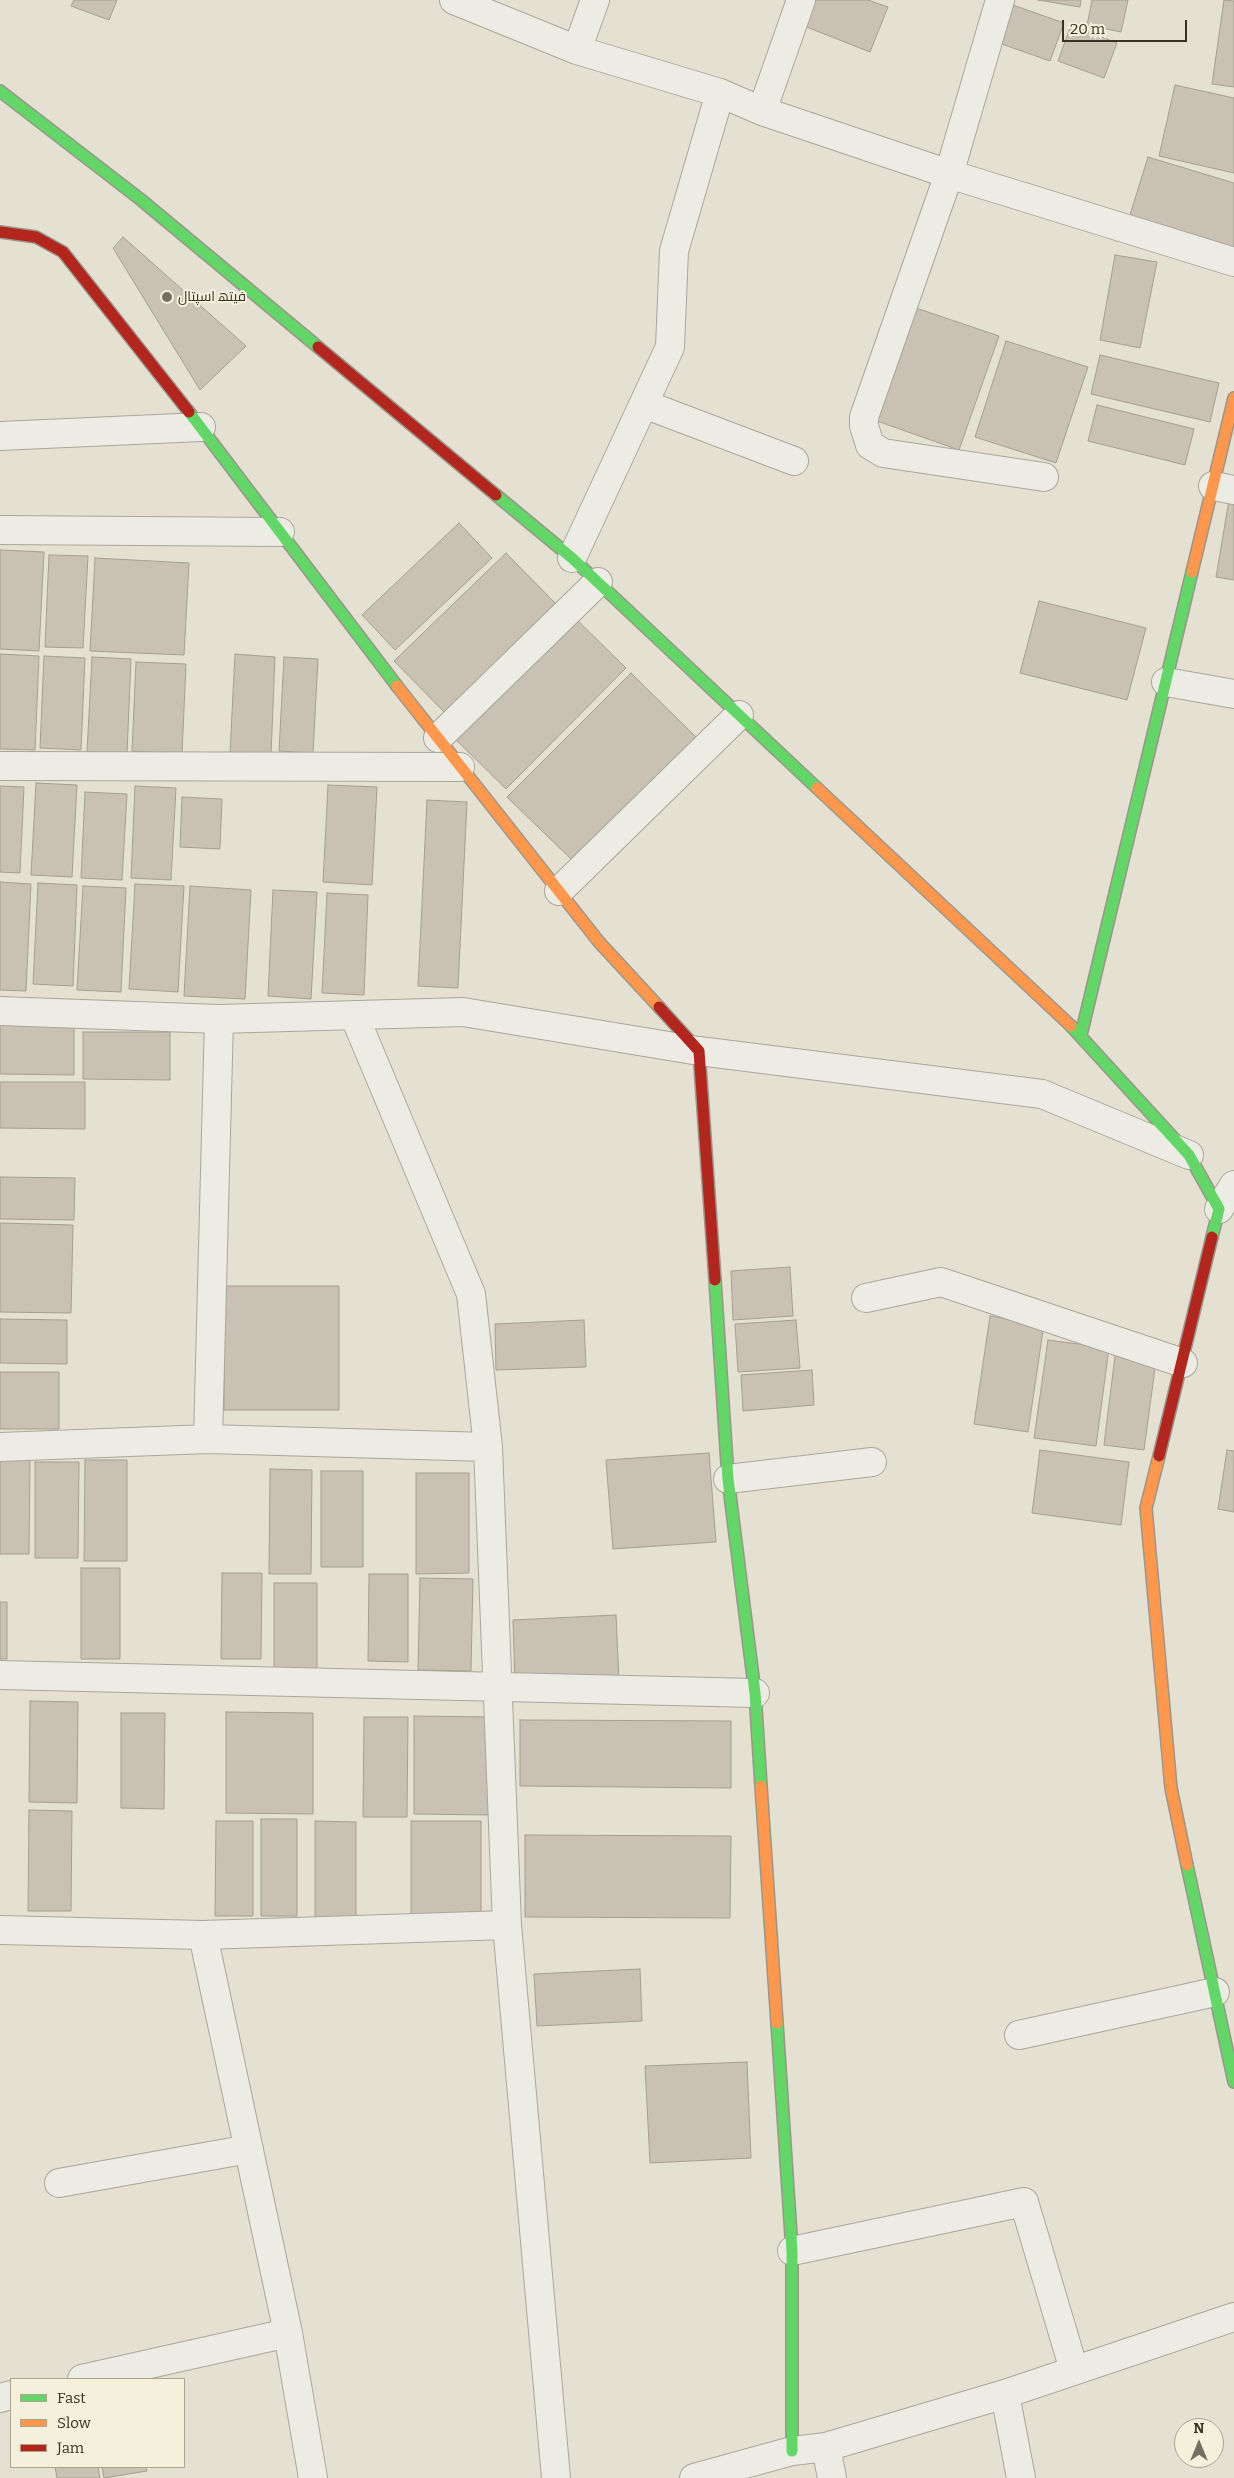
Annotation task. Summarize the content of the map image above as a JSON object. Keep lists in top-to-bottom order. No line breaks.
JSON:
{"places":["فیتھ اسپتال"],"legend":["Fast","Slow","Jam"],"scale_bar":"20 m","north":"top"}
